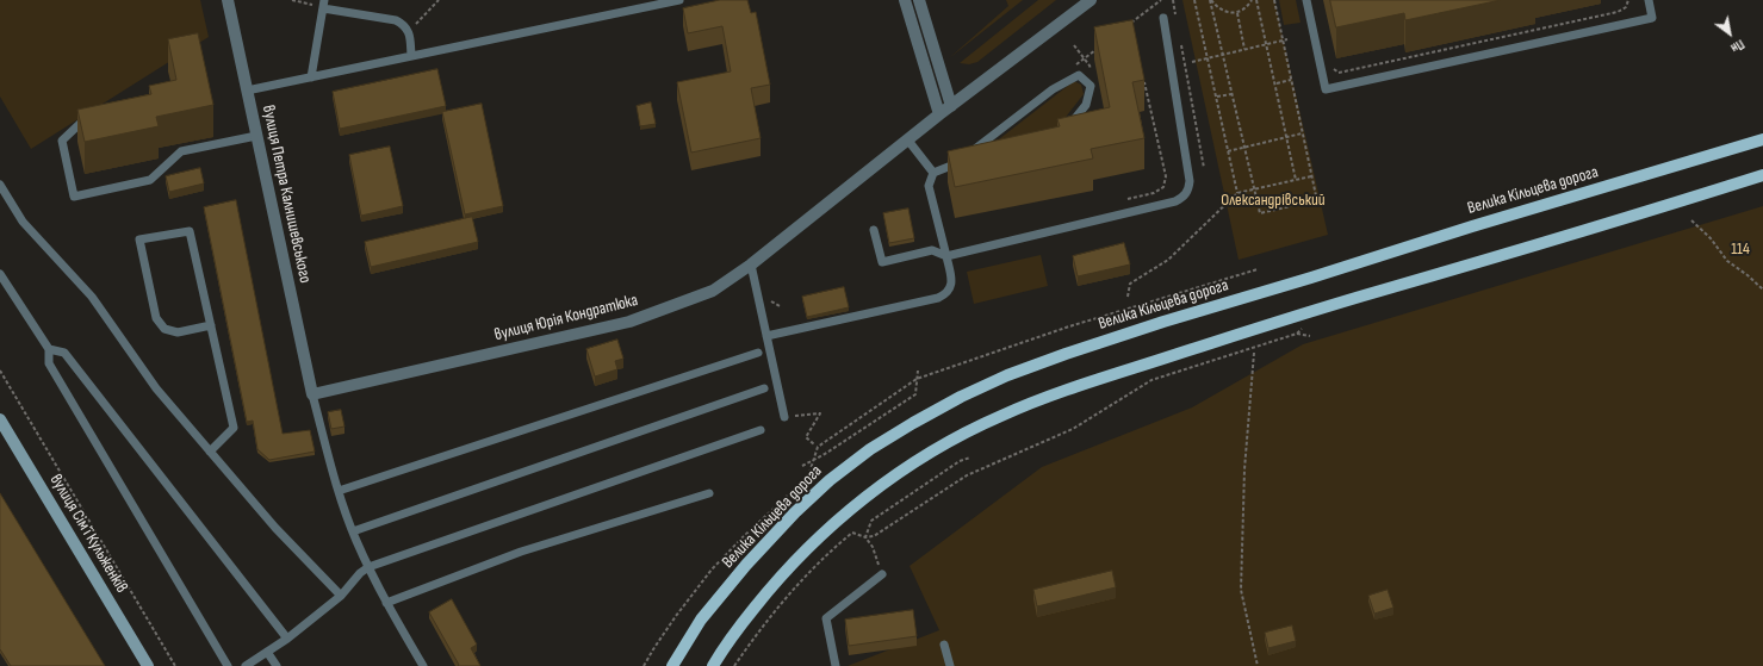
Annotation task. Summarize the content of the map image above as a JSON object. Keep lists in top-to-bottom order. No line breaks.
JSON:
{"streets":{"main road":["Велика Кільцева дорога","вулиця Сімʼї Кульженків"],"street":["вулиця Петра Калнишевського","вулиця Юрія Кондратюка"]},"crossings":[["вулиця Петра Калнишевського","вулиця Юрія Кондратюка"]],"parks":["Олександрівський","114"],"north":"bottom right"}
